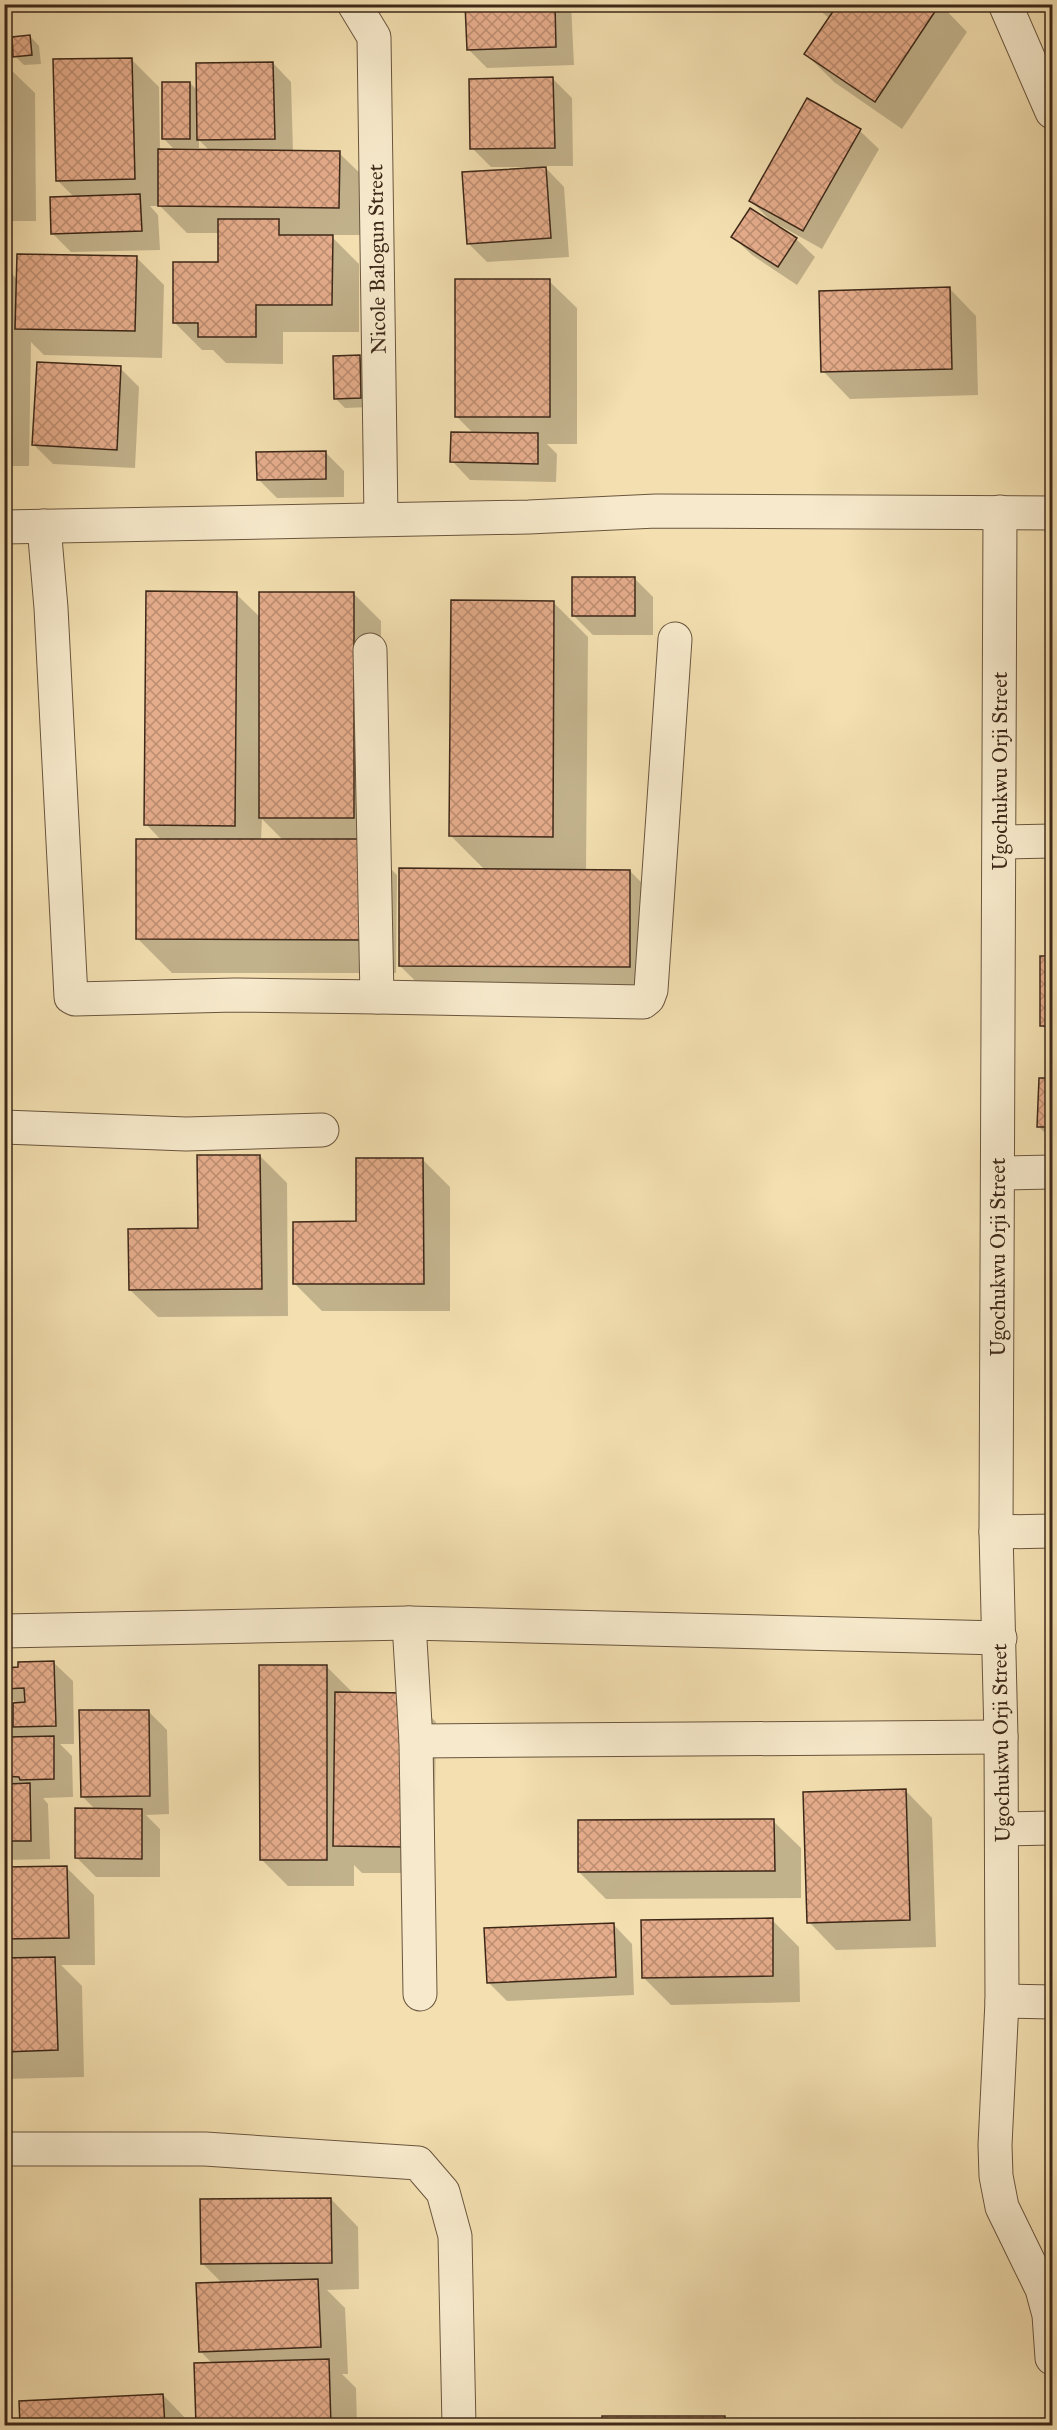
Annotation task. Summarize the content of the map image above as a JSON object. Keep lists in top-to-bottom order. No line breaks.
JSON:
{"streets":{"street":["Nicole Balogun Street","Ugochukwu Orji Street"]}}
